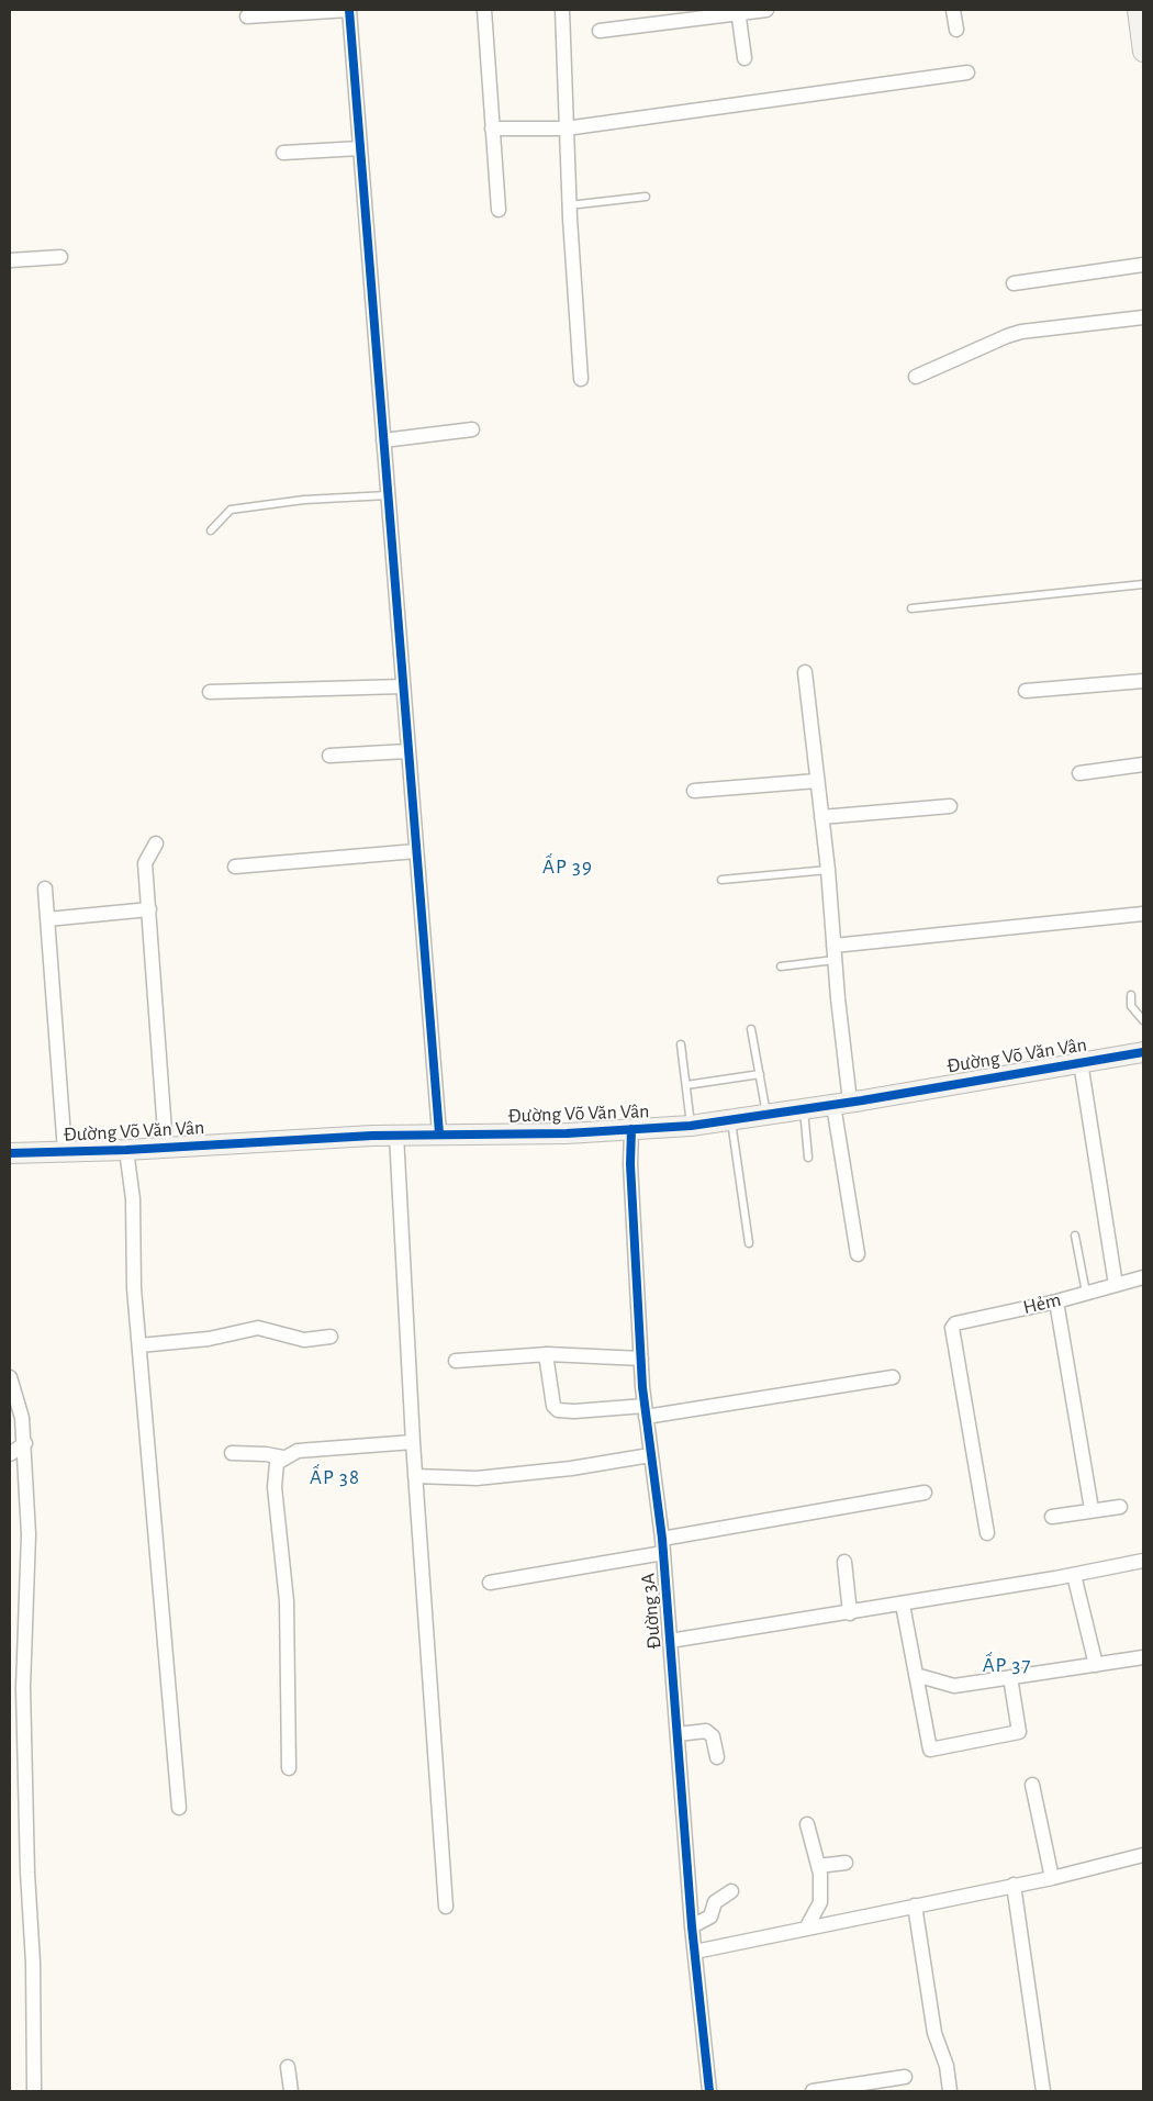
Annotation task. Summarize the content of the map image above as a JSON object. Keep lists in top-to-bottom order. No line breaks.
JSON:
{"streets":{"street":["Đường Võ Văn Vân","Hẻm","Đường 3A"]},"crossings":[["Đường Võ Văn Vân","Đường 3A"]],"districts":["ẤP 39","ẤP 38","ẤP 37"]}
